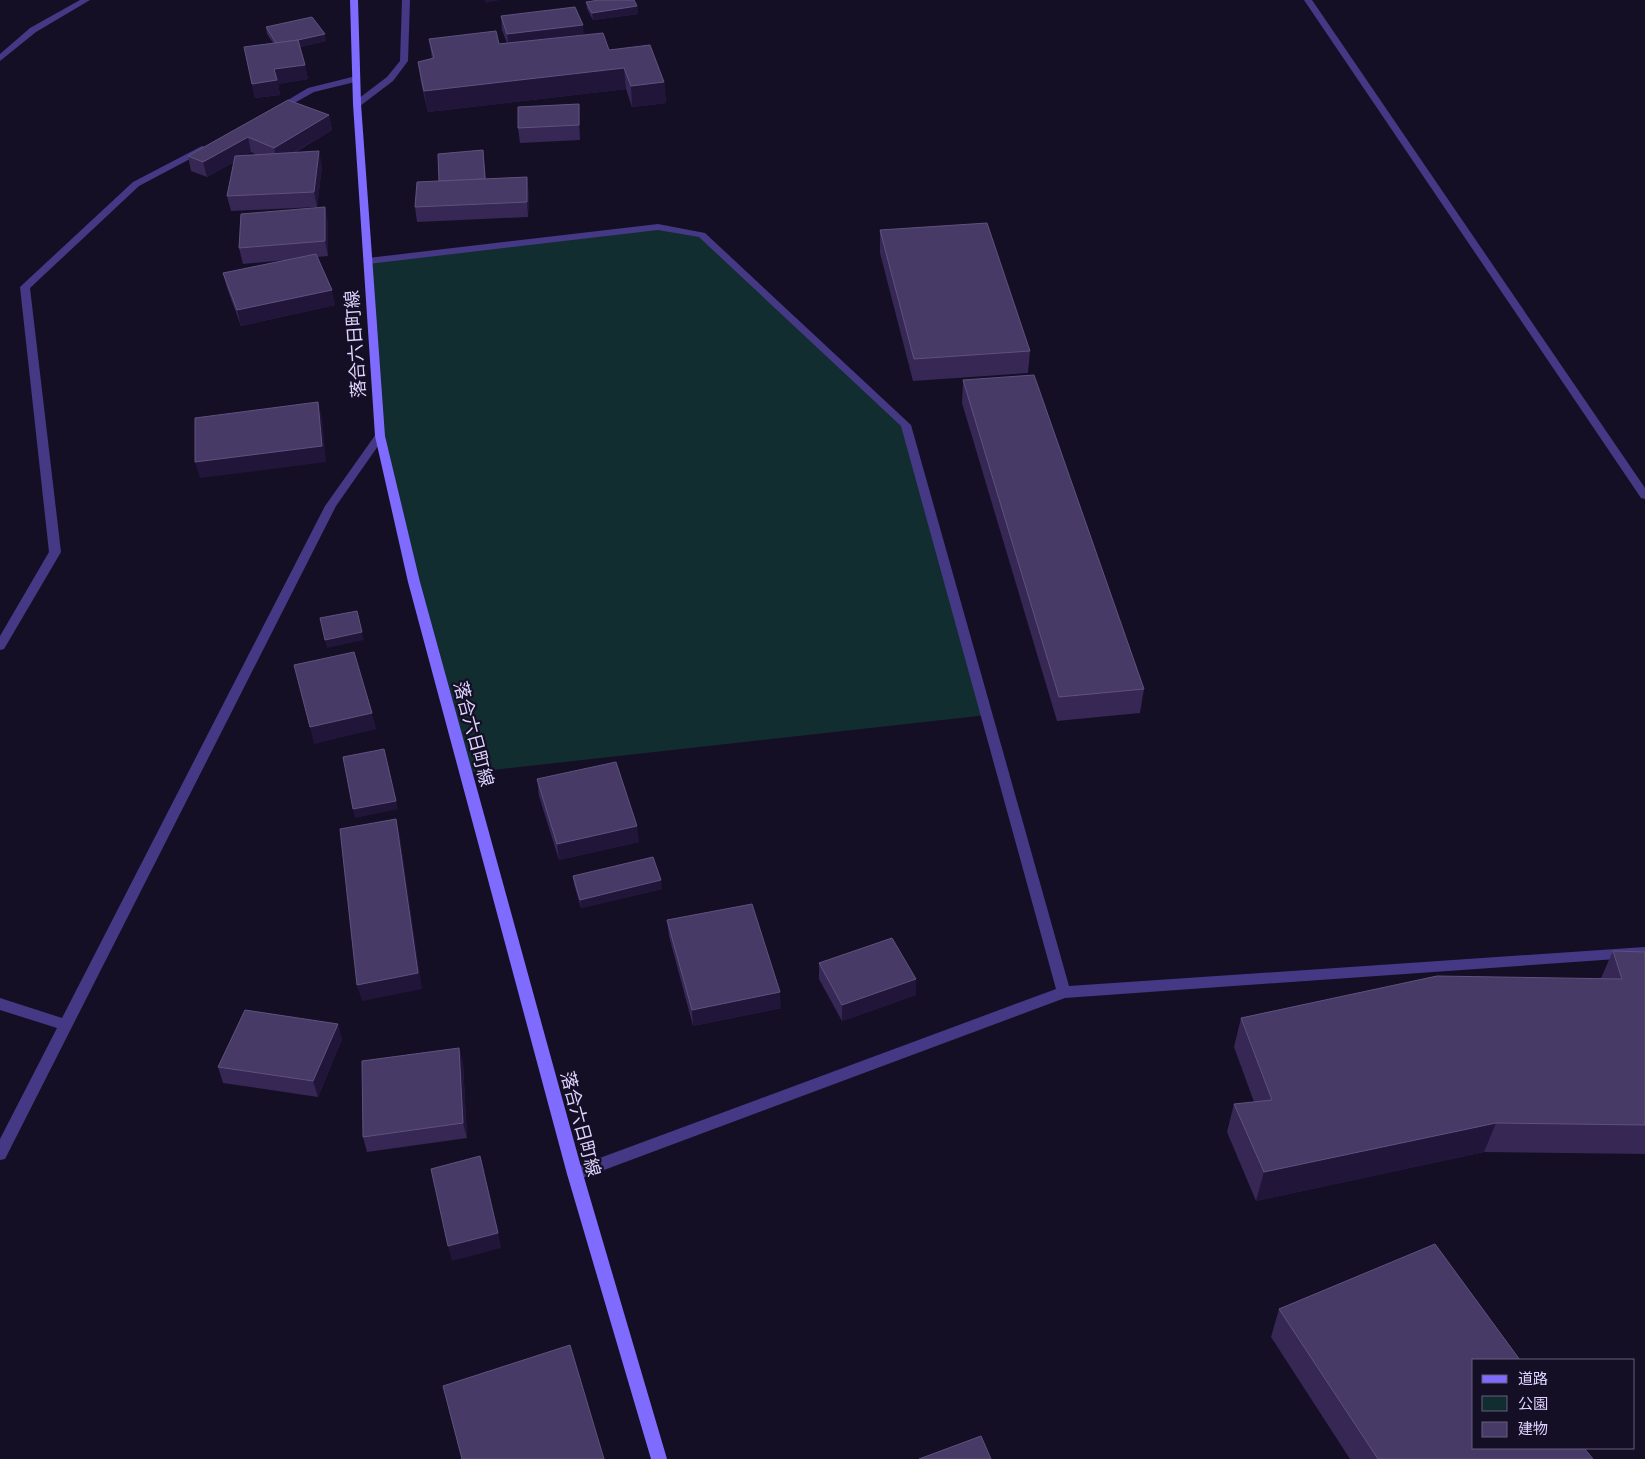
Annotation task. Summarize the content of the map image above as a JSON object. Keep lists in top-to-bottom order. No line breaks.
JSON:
{"streets":{"main road":["落合六日町線"]},"legend":["道路","公園","建物"]}
